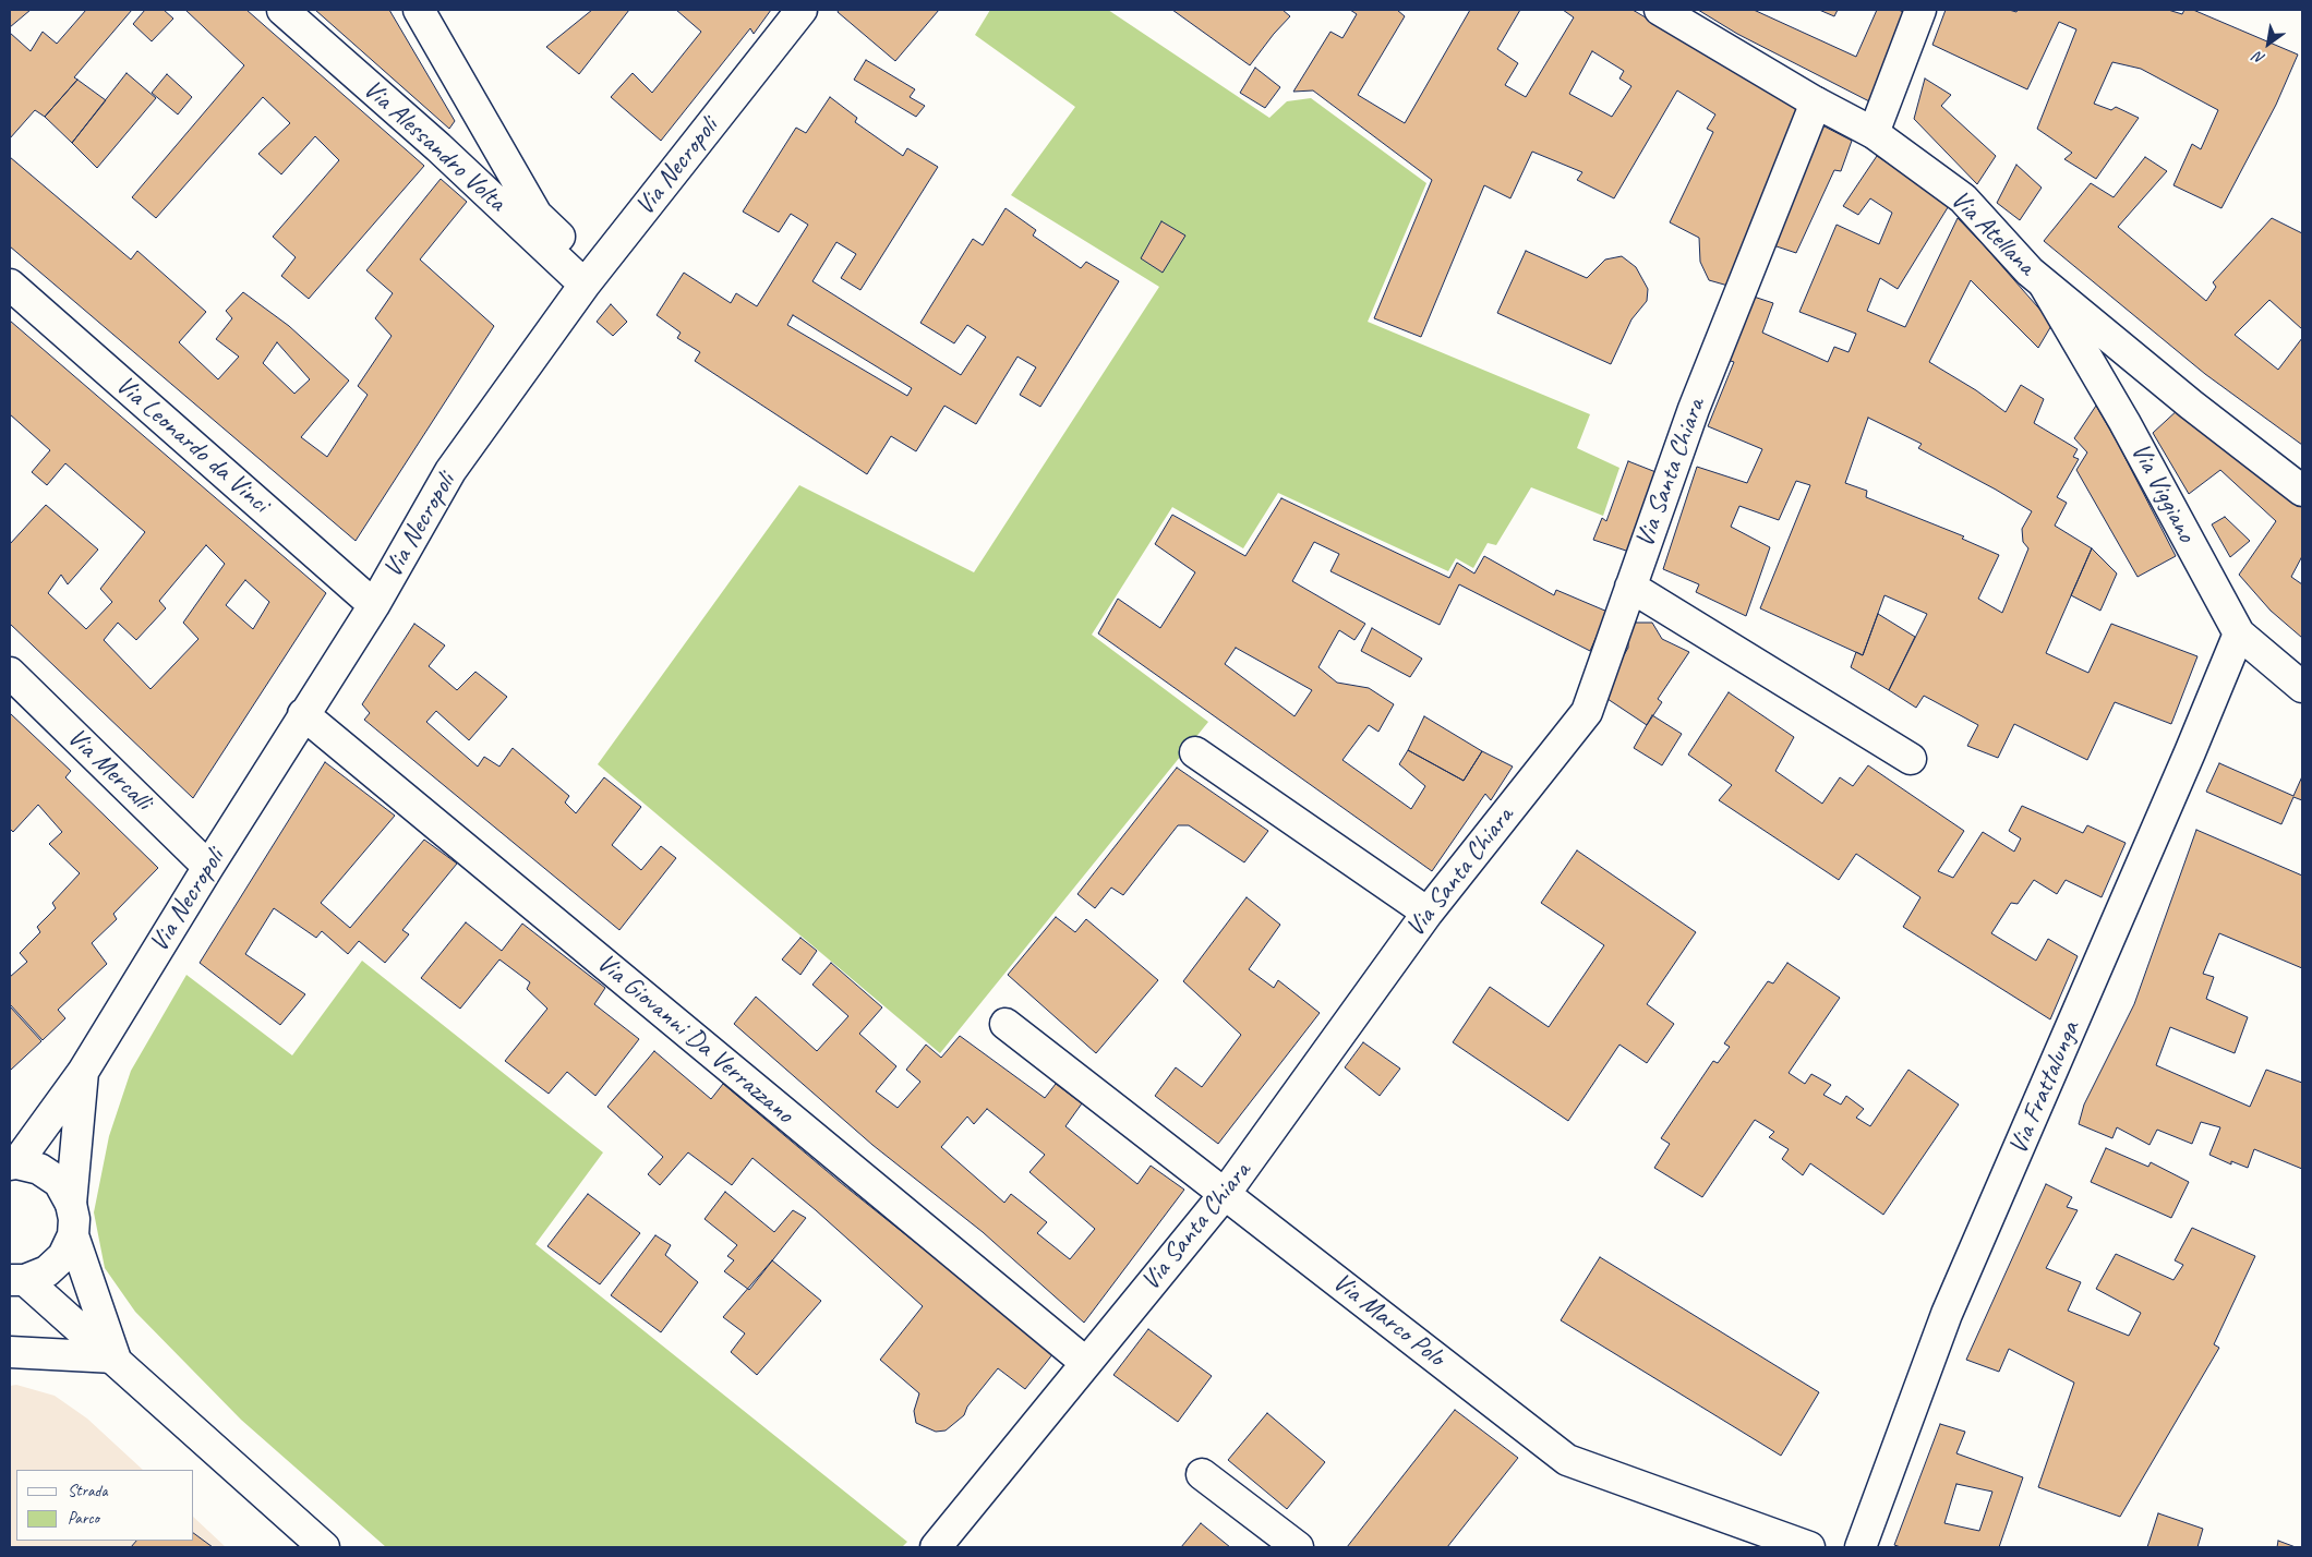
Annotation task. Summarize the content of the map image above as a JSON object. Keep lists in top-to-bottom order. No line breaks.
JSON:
{"streets":{"street":["Via Alessandro Volta","Via Necropoli","Via Atellana","Via Leonardo da Vinci","Via Santa Chiara","Via Viggiano","Via Mercalli","Via Giovanni Da Verrazzano","Via Frattalunga","Via Marco Polo"]},"crossings":[["Via Alessandro Volta","Via Necropoli"],["Via Necropoli","Via Leonardo da Vinci"],["Via Necropoli","Via Mercalli"],["Via Necropoli","Via Giovanni Da Verrazzano"],["Via Atellana","Via Santa Chiara"],["Via Atellana","Via Viggiano"],["Via Santa Chiara","Via Giovanni Da Verrazzano"],["Via Santa Chiara","Via Marco Polo"],["Via Viggiano","Via Frattalunga"]],"legend":["Strada","Parco"],"north":"bottom left"}
